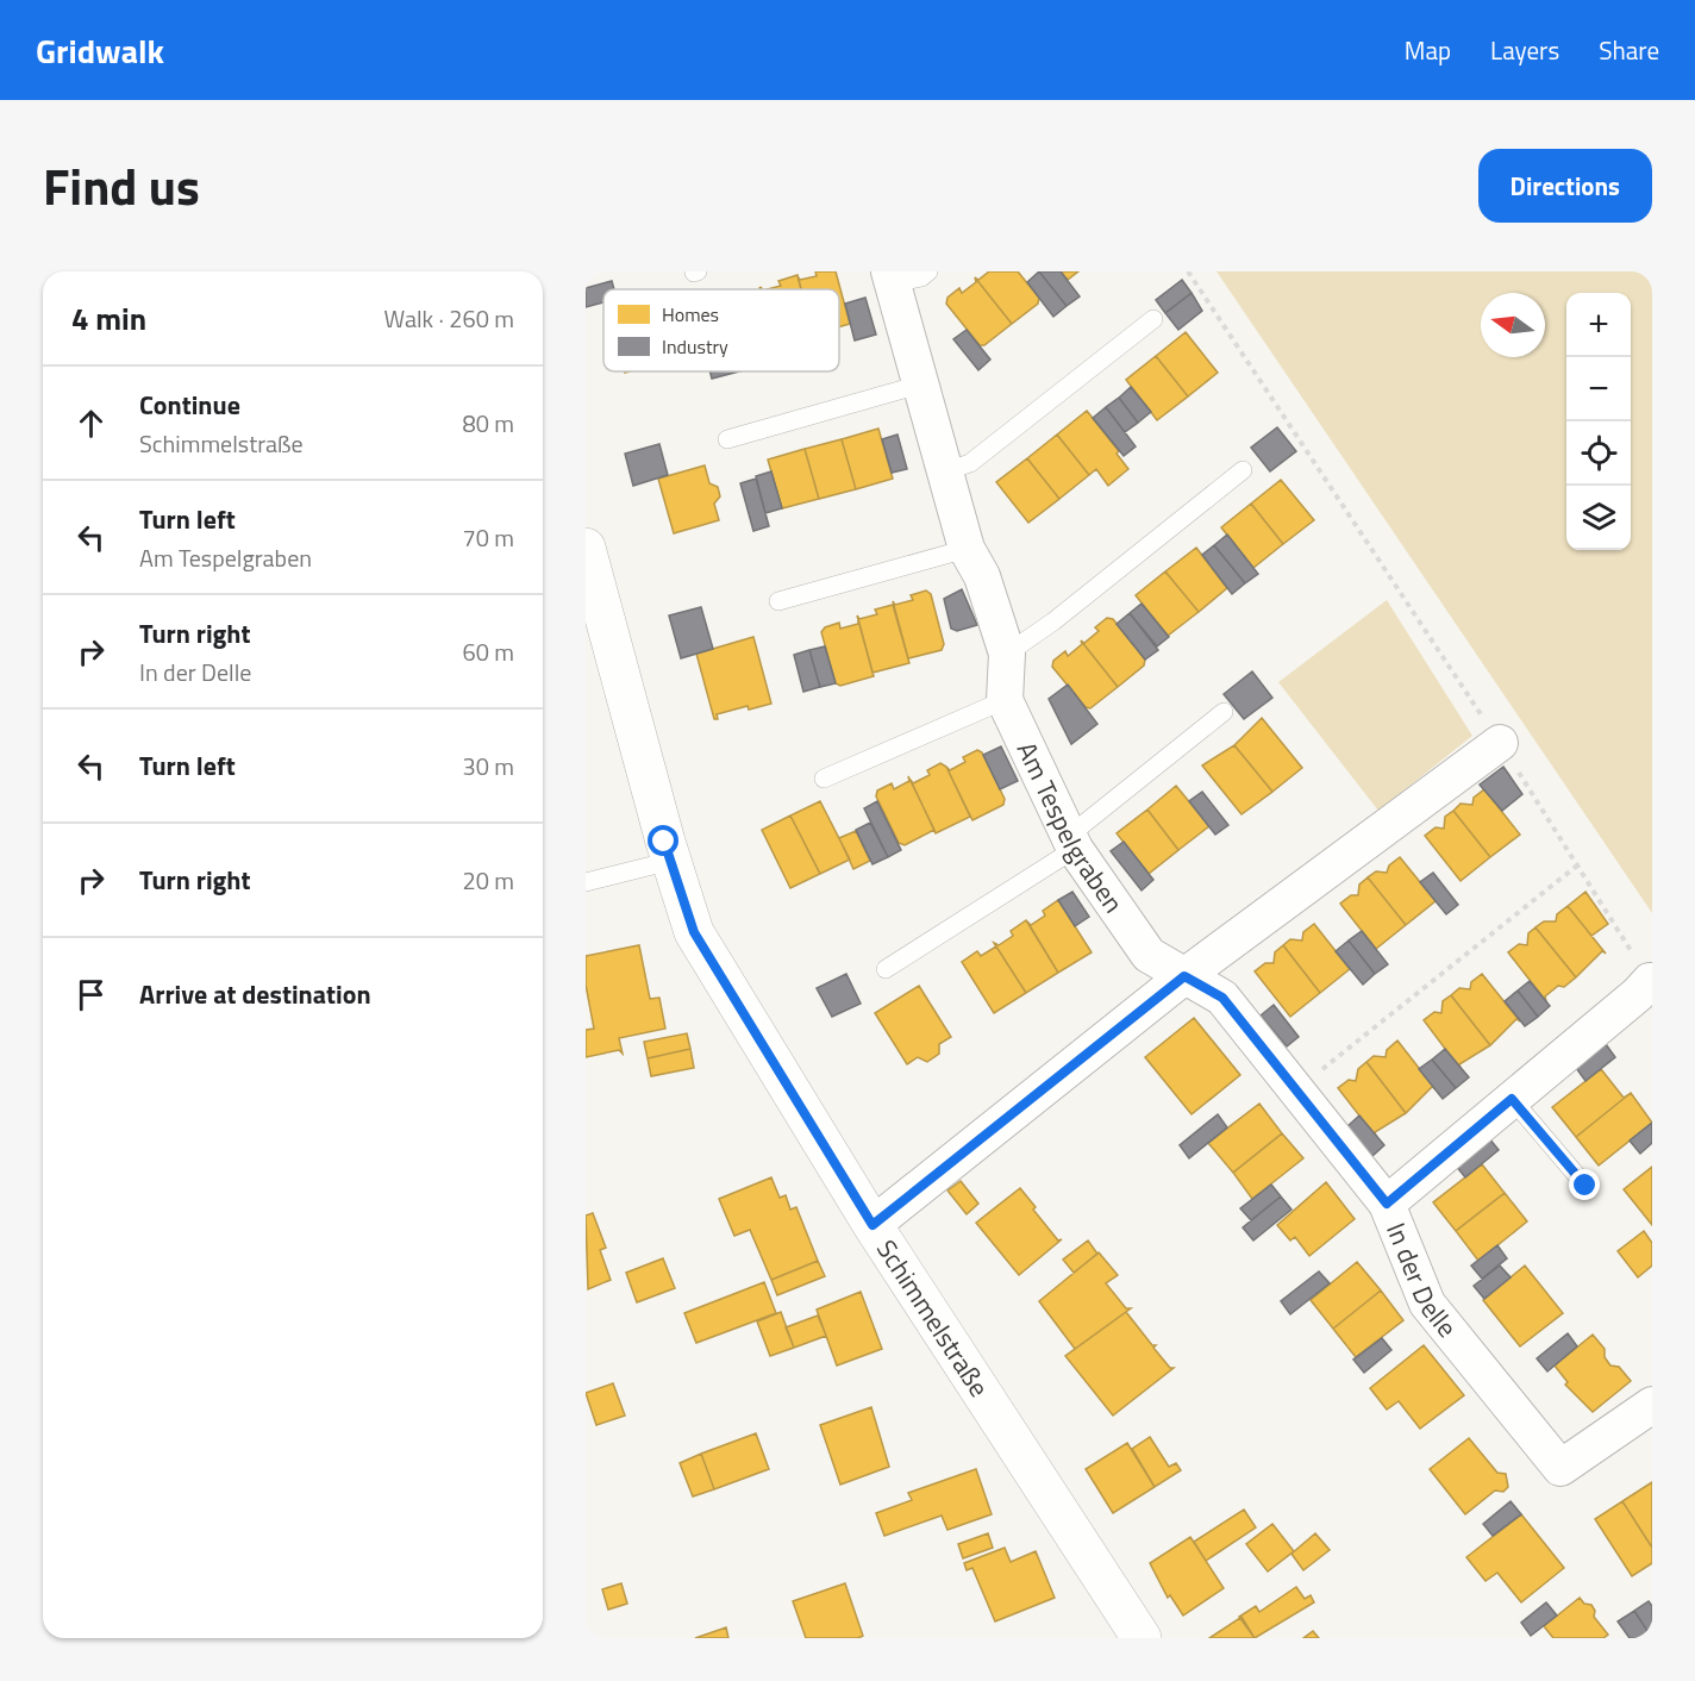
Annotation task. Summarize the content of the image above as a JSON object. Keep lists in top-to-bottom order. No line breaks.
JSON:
{"streets":{"street":["Am Tespelgraben","In der Delle","Schimmelstraße"]},"crossings":[["Am Tespelgraben","In der Delle"]],"legend":["Homes","Industry"],"north":"left","page":{"header":"Gridwalk","nav":["Map","Layers","Share"],"title":"Find us","buttons":"Directions","heading":["4 min","Walk · 260 m"],"map_buttons":["+","−"],"list":[["Continue","Schimmelstraße","80 m"],["Turn left","Am Tespelgraben","70 m"],["Turn right","In der Delle","60 m"],["Turn left","30 m"],["Turn right","20 m"],"Arrive at destination"]}}
